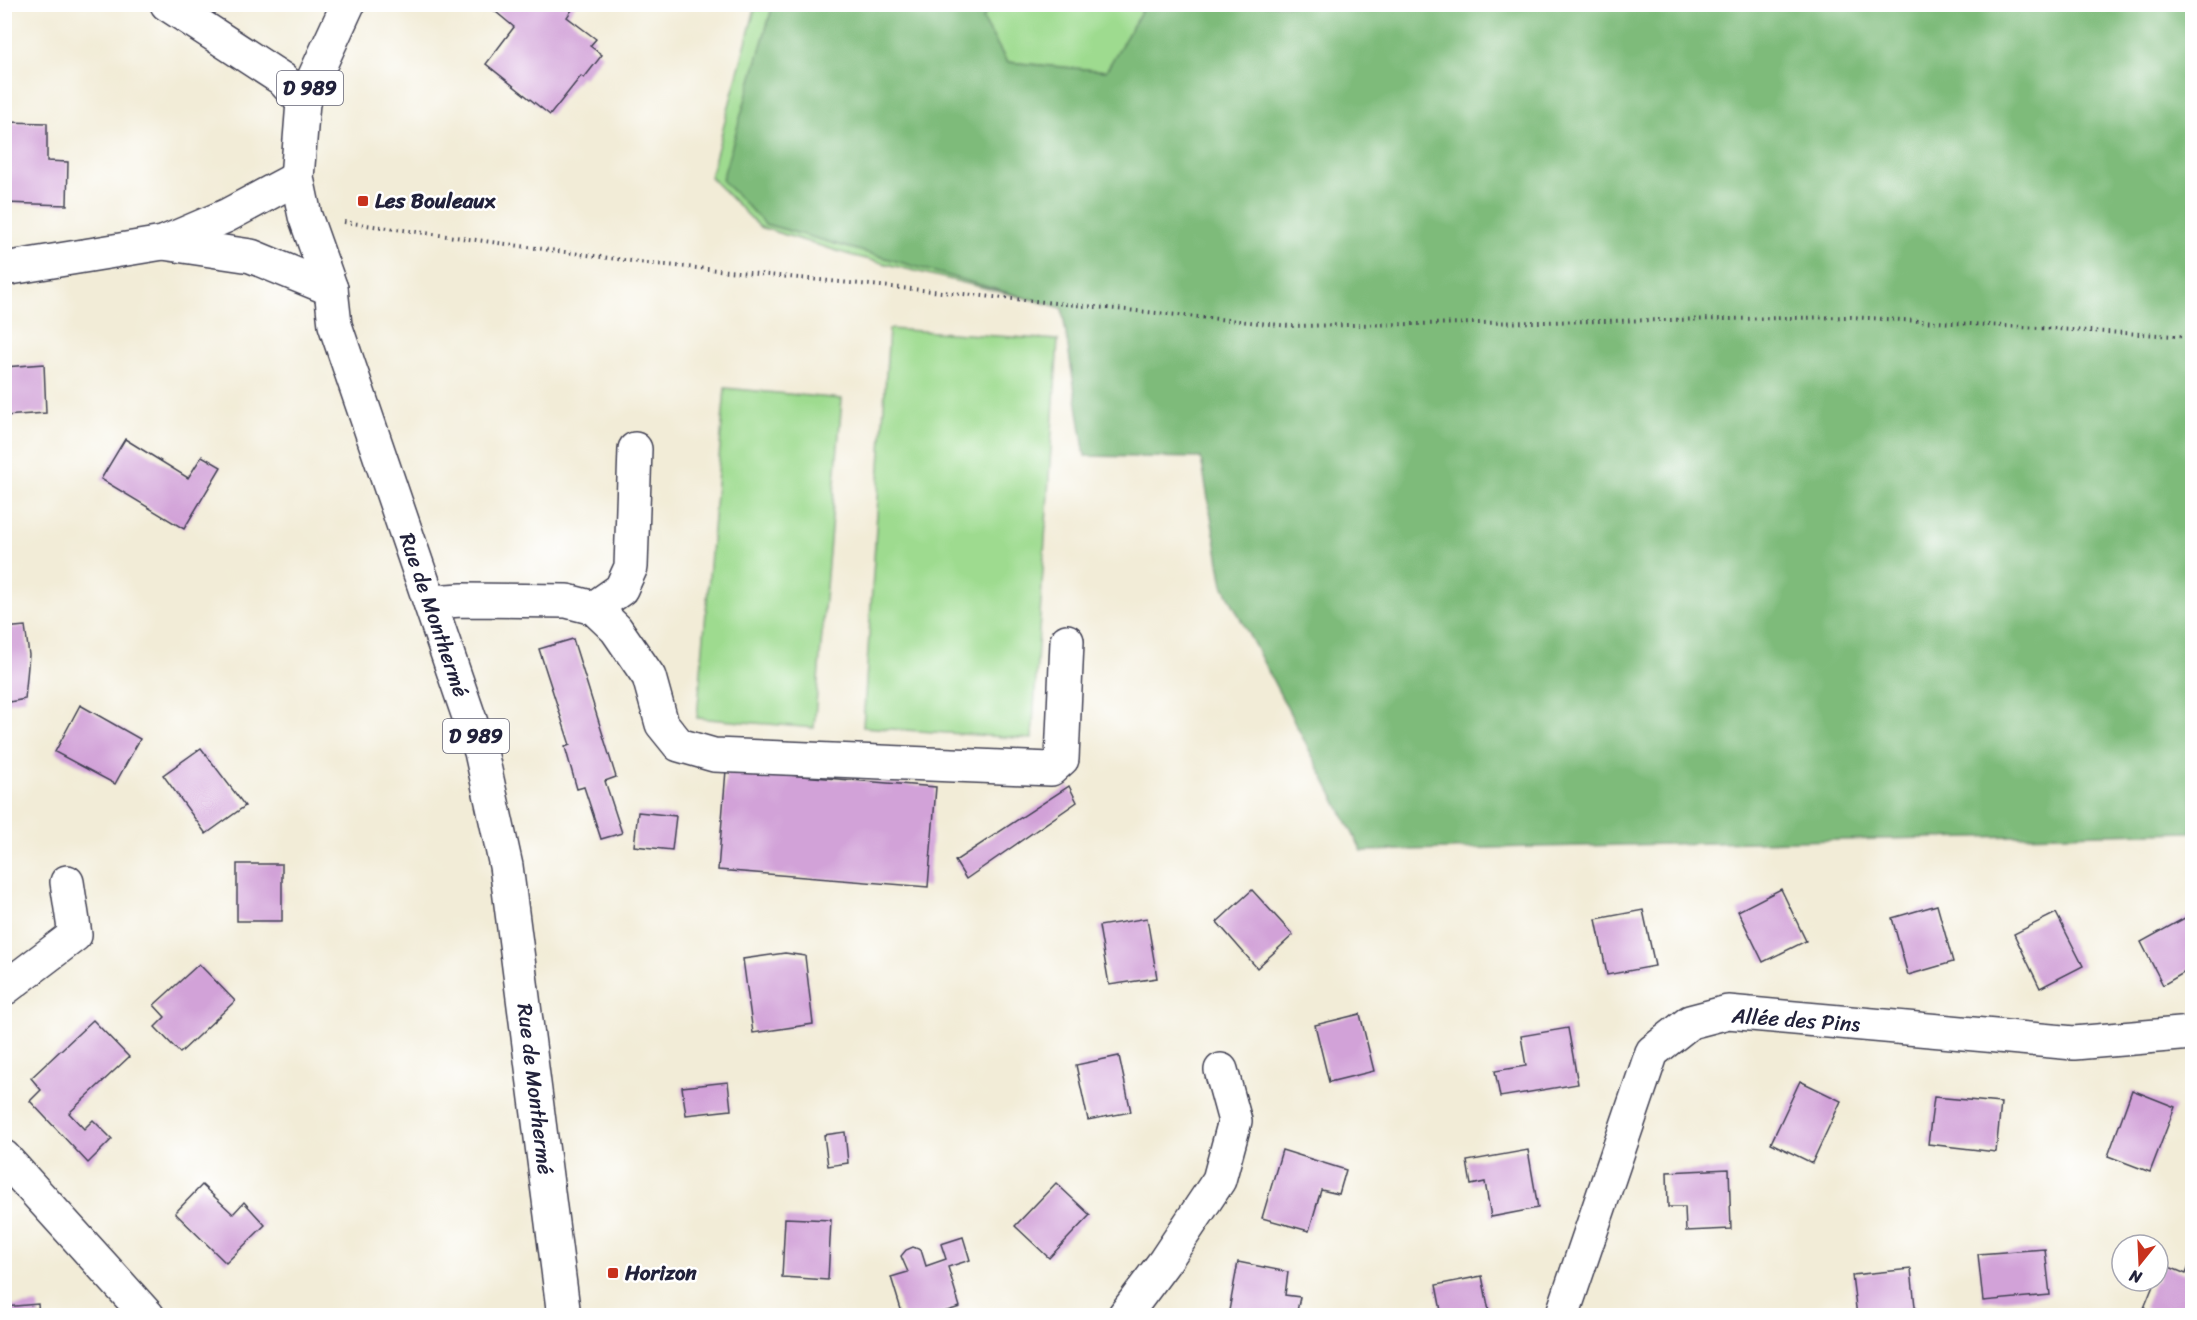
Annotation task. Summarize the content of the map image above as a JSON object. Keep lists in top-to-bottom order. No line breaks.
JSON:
{"streets":{"street":["D 989","Rue de Monthermé","Allée des Pins"]},"places":{"transit":["Les Bouleaux","Horizon"]},"north":"bottom"}
